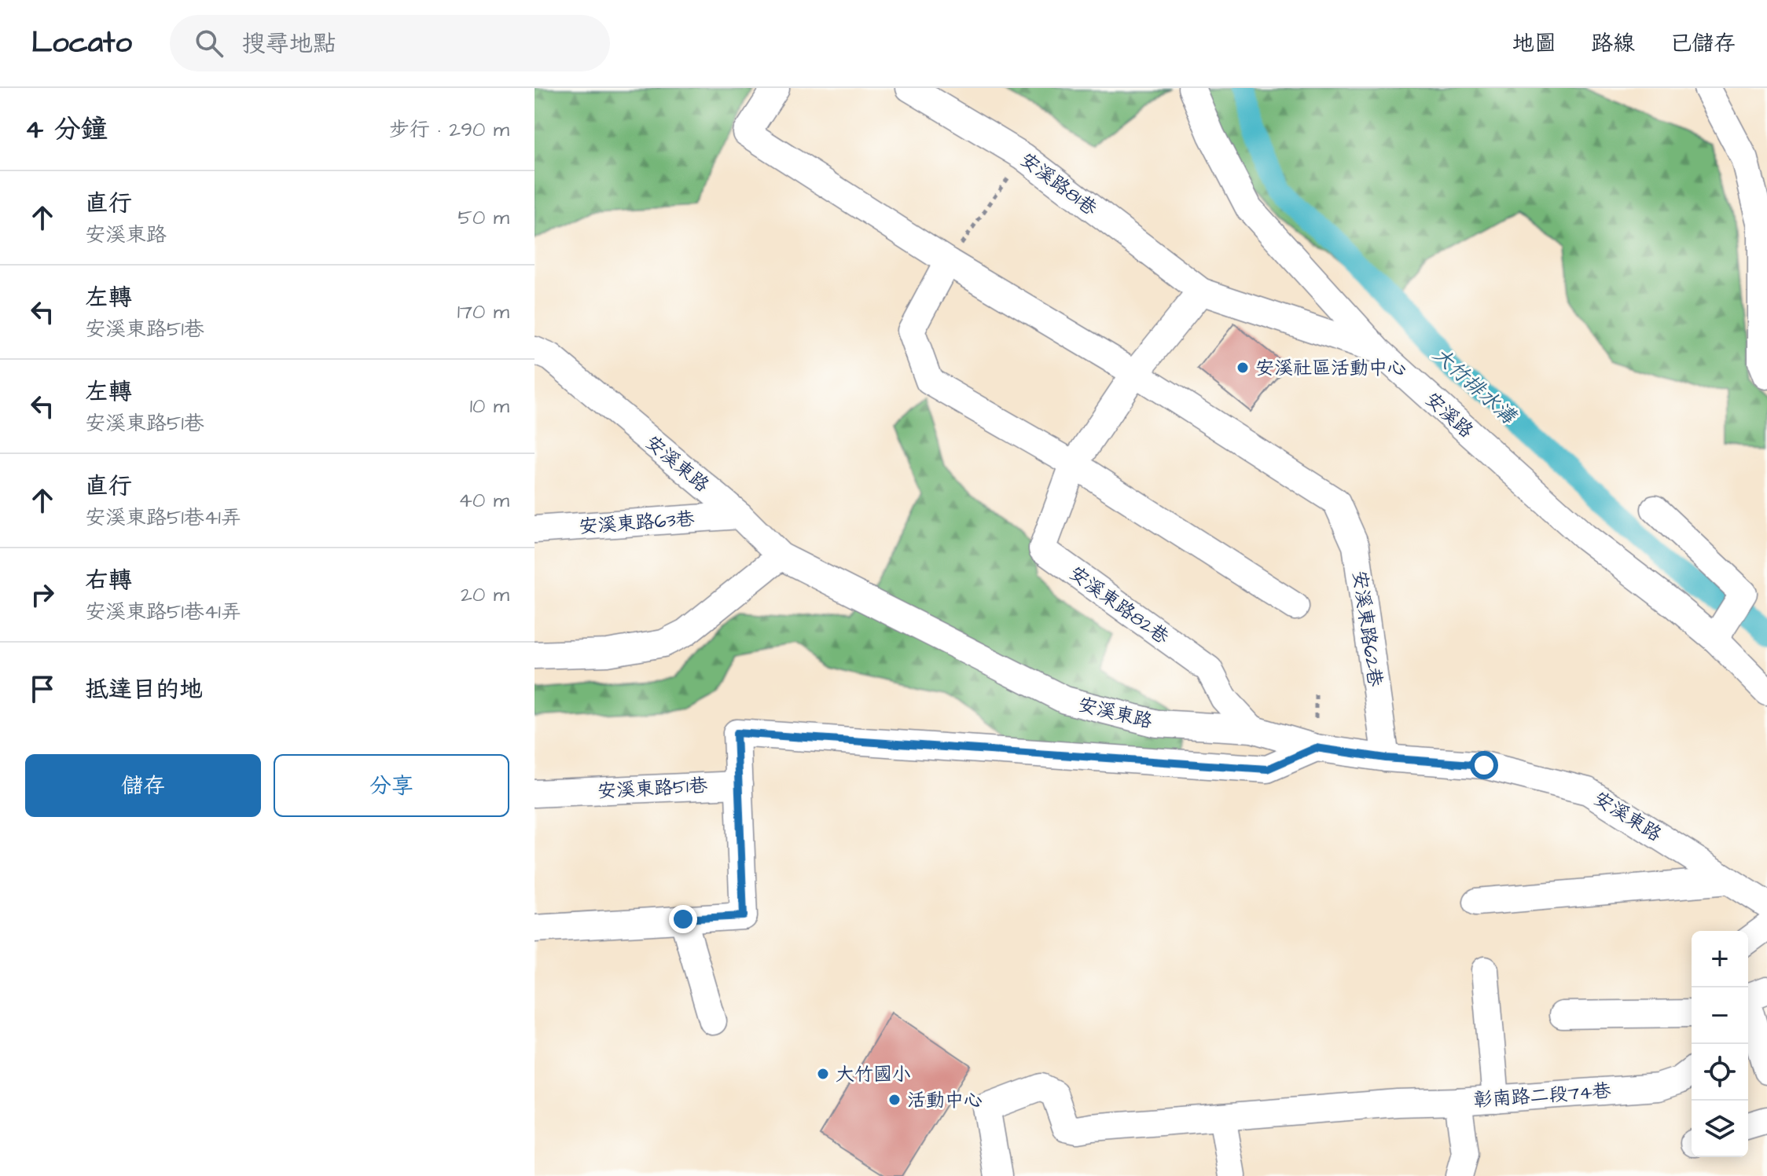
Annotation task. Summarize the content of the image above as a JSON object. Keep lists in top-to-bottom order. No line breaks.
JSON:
{"streets":{"street":["安溪路81巷","安溪路","安溪東路","安溪東路63巷","安溪東路82巷","安溪東路62巷","安溪東路51巷","彰南路二段74巷"]},"crossings":[["安溪路81巷","安溪路"],["安溪東路","安溪東路63巷"],["安溪東路","安溪東路82巷"],["安溪東路","安溪東路62巷"]],"water":["大竹排水溝"],"places":["安溪社區活動中心","大竹國小","活動中心"],"page":{"header":"Locato","search":"搜尋地點","nav":["地圖","路線","已儲存"],"heading":["4 分鐘","步行 · 290 m"],"list":[["直行","安溪東路","50 m"],["左轉","安溪東路51巷","170 m"],["左轉","安溪東路51巷","10 m"],["直行","安溪東路51巷41弄","40 m"],["右轉","安溪東路51巷41弄","20 m"],"抵達目的地"],"buttons":["儲存","分享"],"map_buttons":["+","−"]}}
